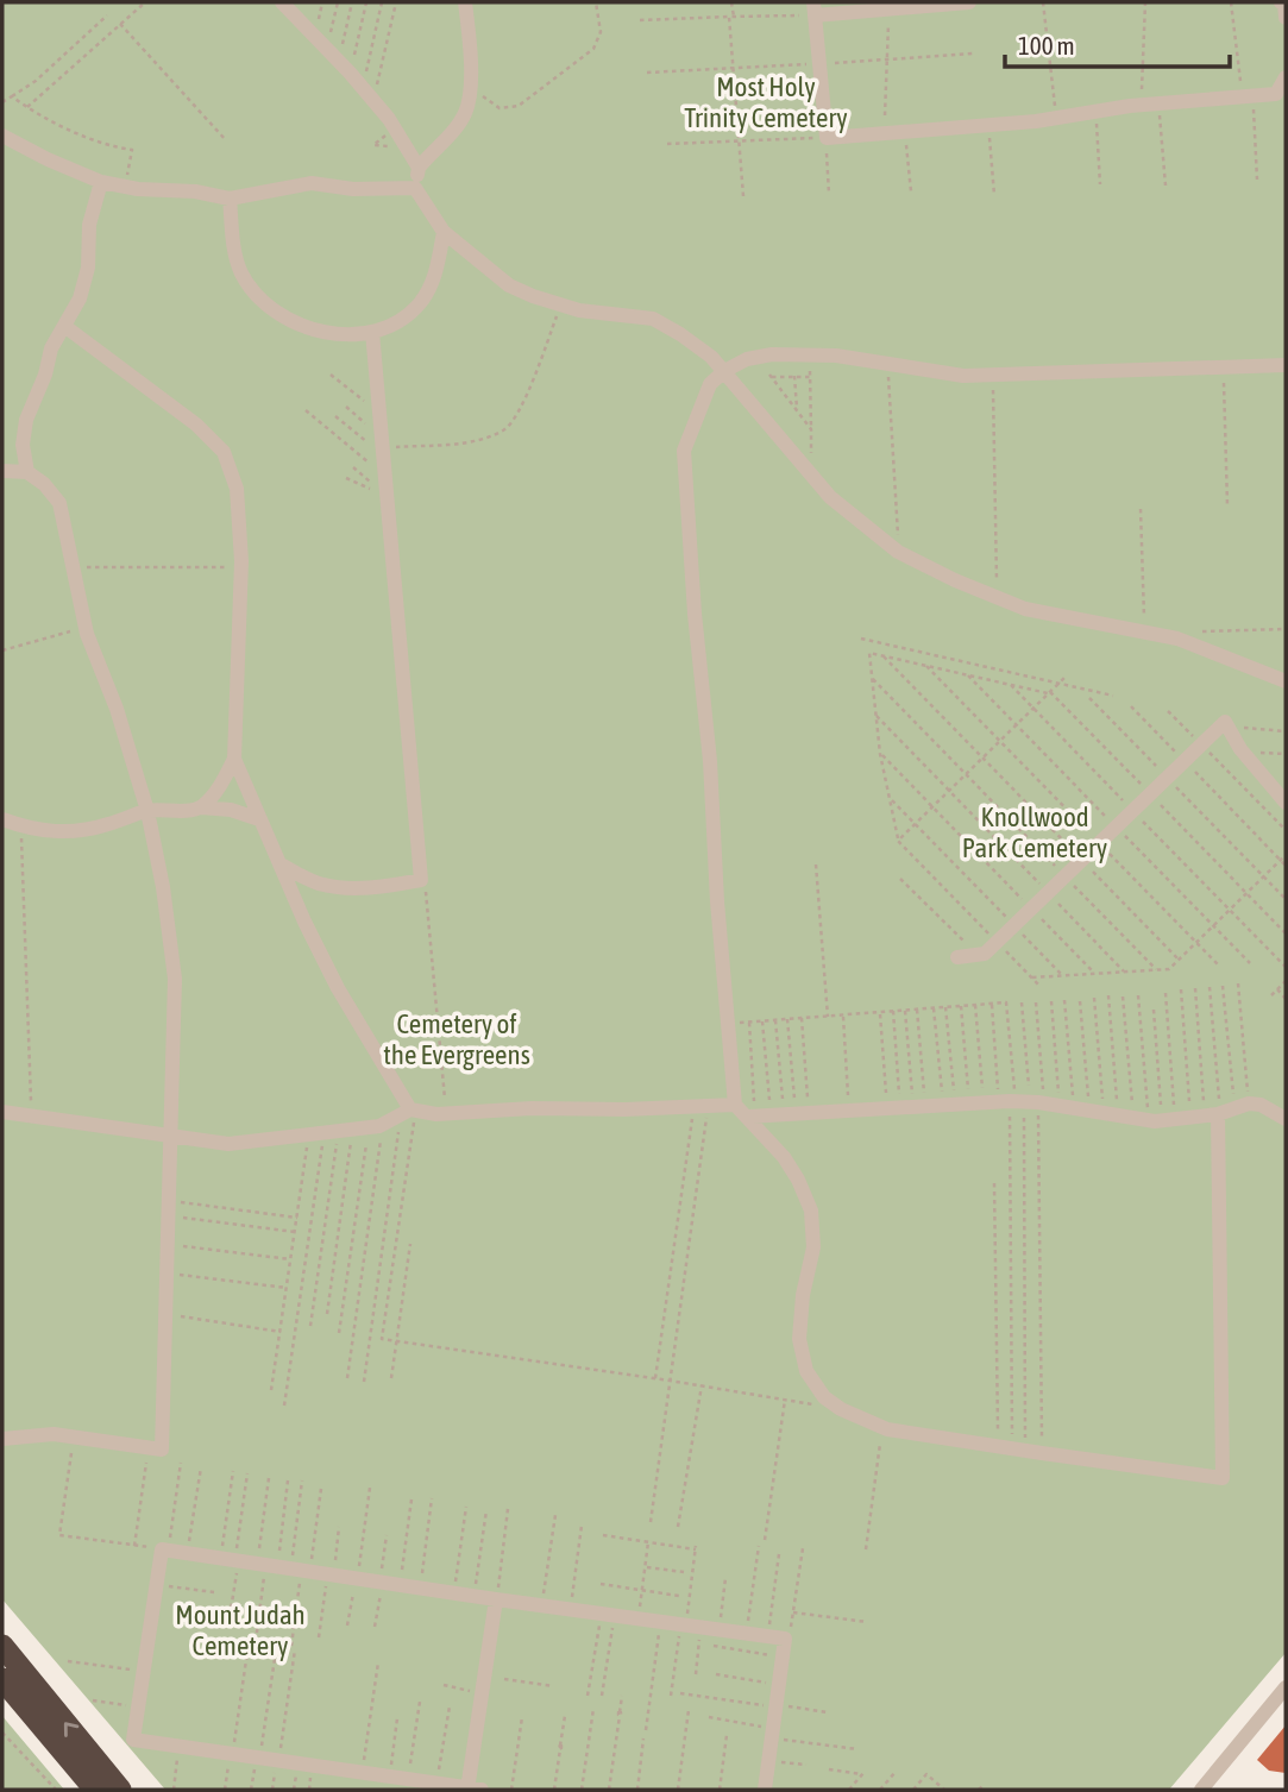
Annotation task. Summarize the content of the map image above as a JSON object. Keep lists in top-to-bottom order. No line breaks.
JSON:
{"parks":["Most Holy Trinity Cemetery","Knollwood Park Cemetery","Cemetery of the Evergreens","Mount Judah Cemetery"],"scale_bar":"100 m"}
